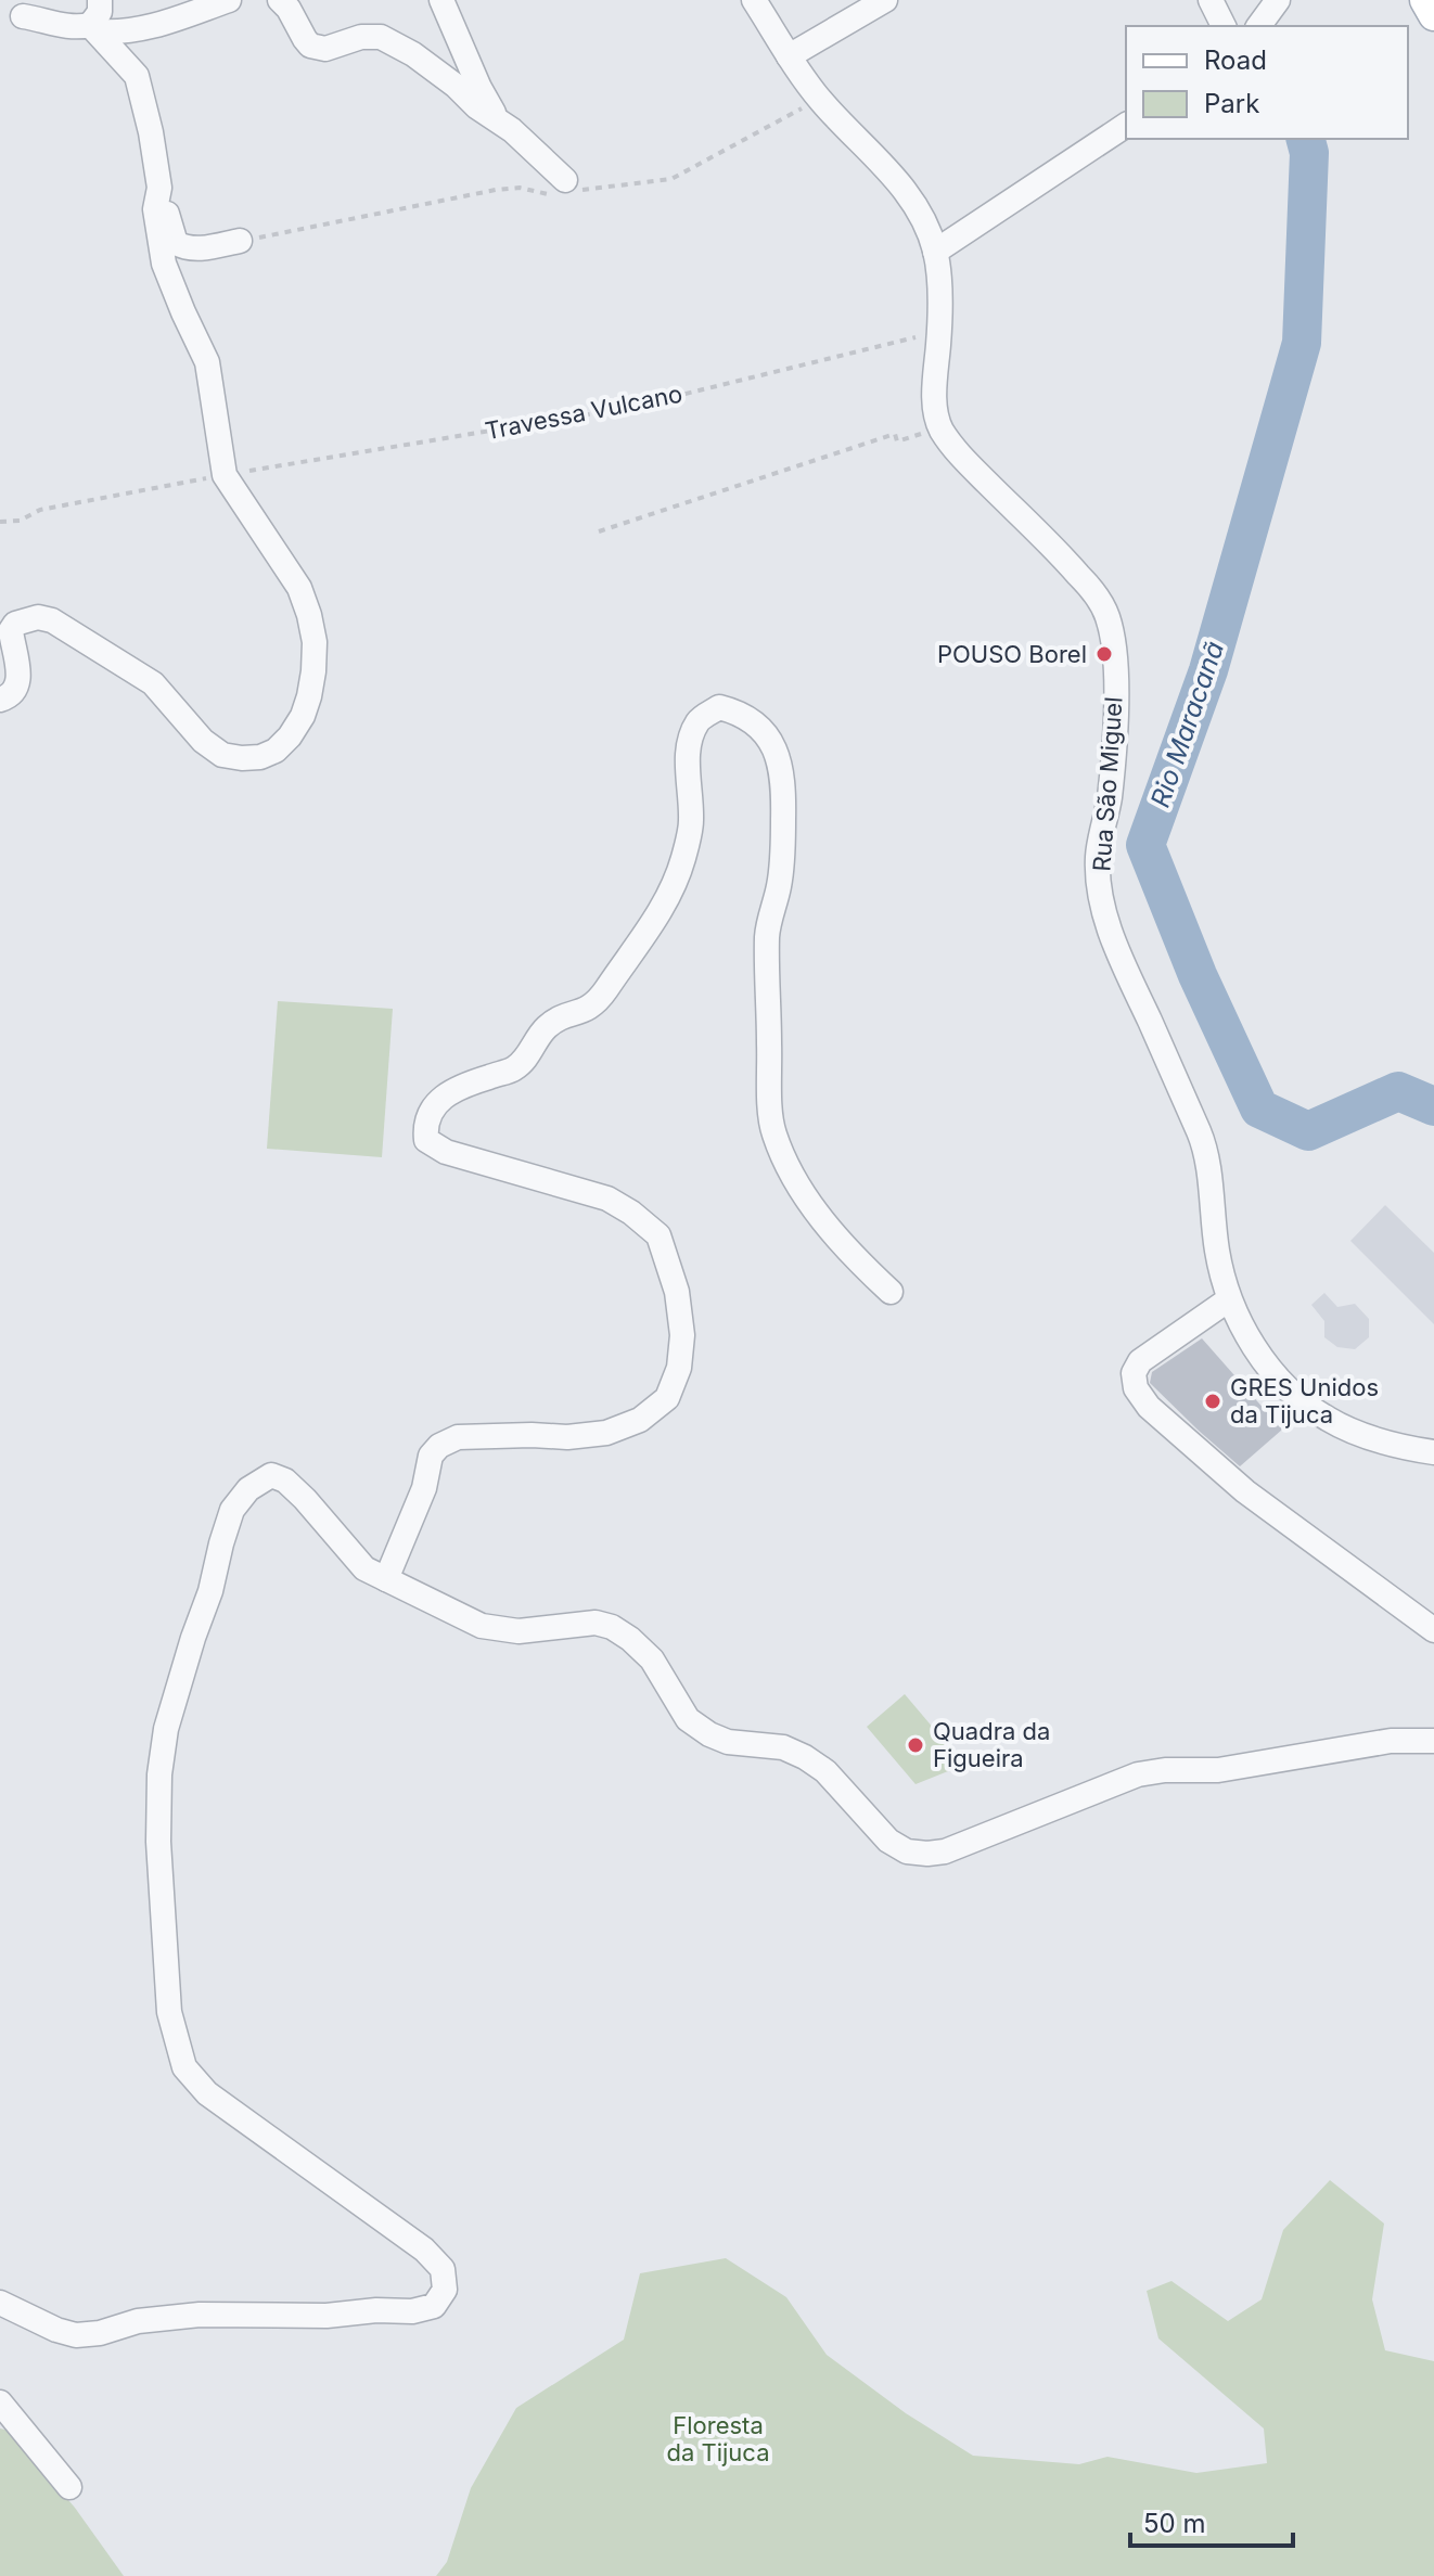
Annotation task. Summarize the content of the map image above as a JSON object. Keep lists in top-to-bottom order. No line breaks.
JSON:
{"streets":{"street":["Rua São Miguel"],"path":["Travessa Vulcano"]},"water":["Rio Maracanã"],"parks":["Floresta da Tijuca"],"places":["POUSO Borel","GRES Unidos da Tijuca","Quadra da Figueira"],"legend":["Road","Park"],"scale_bar":"50 m"}
